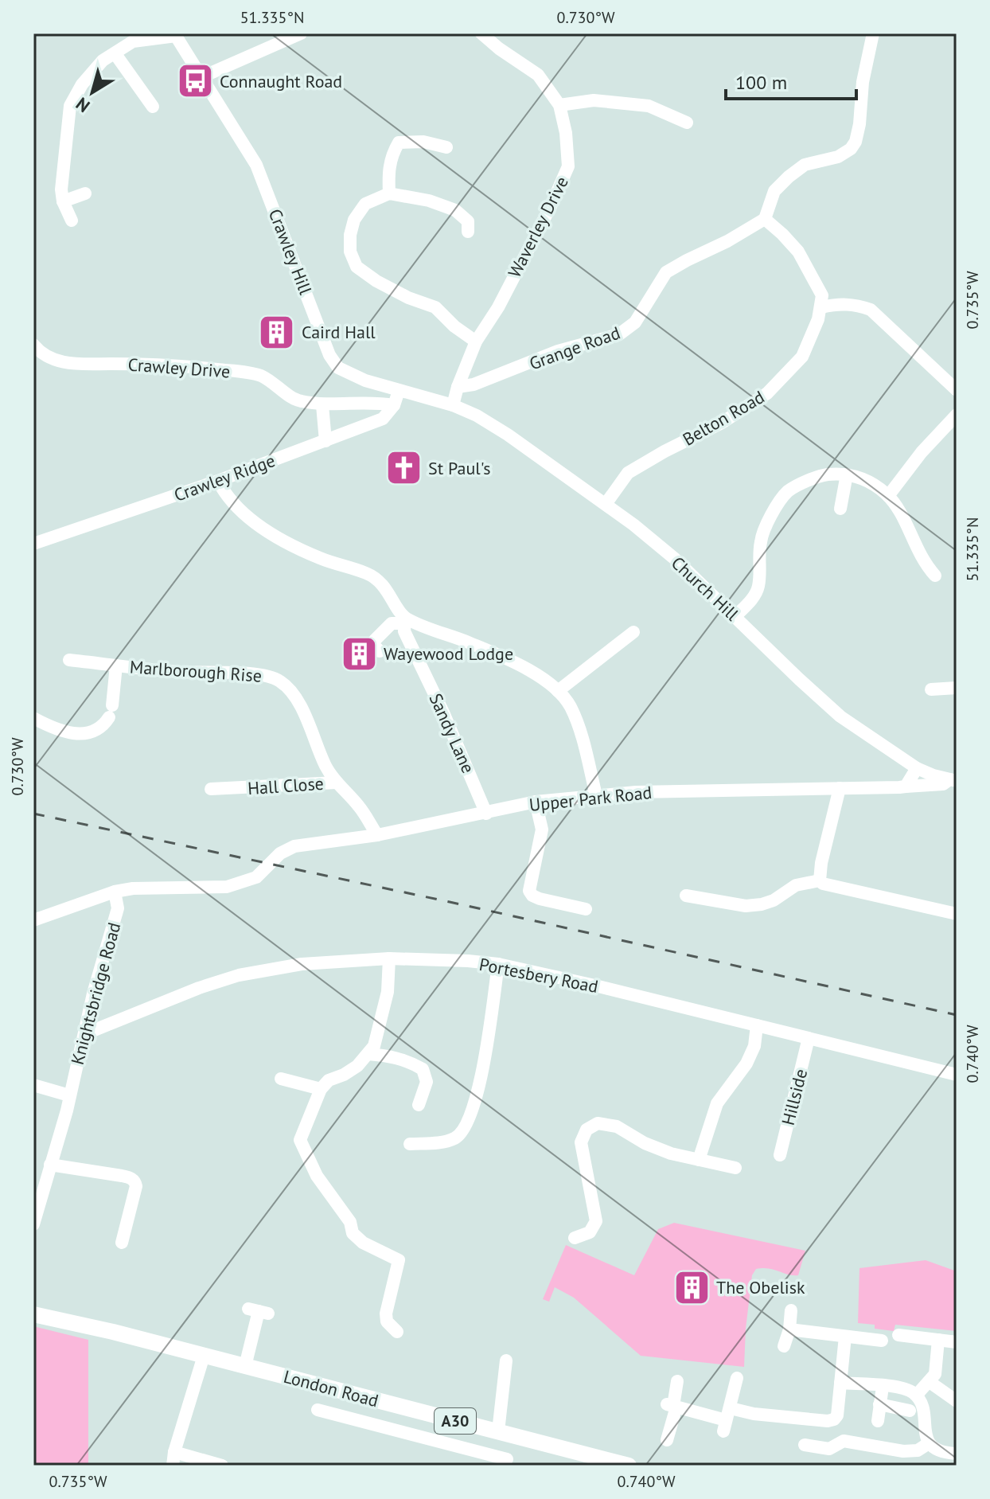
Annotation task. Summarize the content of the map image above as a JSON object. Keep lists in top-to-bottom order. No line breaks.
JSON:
{"streets":{"main road":["London Road","A30"],"street":["Waverley Drive","Crawley Hill","Grange Road","Crawley Drive","Belton Road","Crawley Ridge","Church Hill","Marlborough Rise","Sandy Lane","Hall Close","Upper Park Road","Portesbery Road","Knightsbridge Road","Hillside"]},"crossings":[["Waverley Drive","Crawley Hill"],["Waverley Drive","Grange Road"],["Waverley Drive","Church Hill"],["Crawley Hill","Church Hill"],["Crawley Drive","Crawley Ridge"],["Belton Road","Church Hill"],["Crawley Ridge","Sandy Lane"],["Church Hill","Upper Park Road"],["Marlborough Rise","Hall Close"],["Marlborough Rise","Upper Park Road"],["Sandy Lane","Upper Park Road"],["Upper Park Road","Knightsbridge Road"],["Portesbery Road","Knightsbridge Road"],["Portesbery Road","Hillside"]],"places":{"bus stop":["Connaught Road"],"building":["Caird Hall","Wayewood Lodge","The Obelisk"],"church":["St Paul's"]},"scale_bar":"100 m","north":"bottom left","coordinates":["51.335°N","0.730°W","0.735°W","0.740°W"]}
